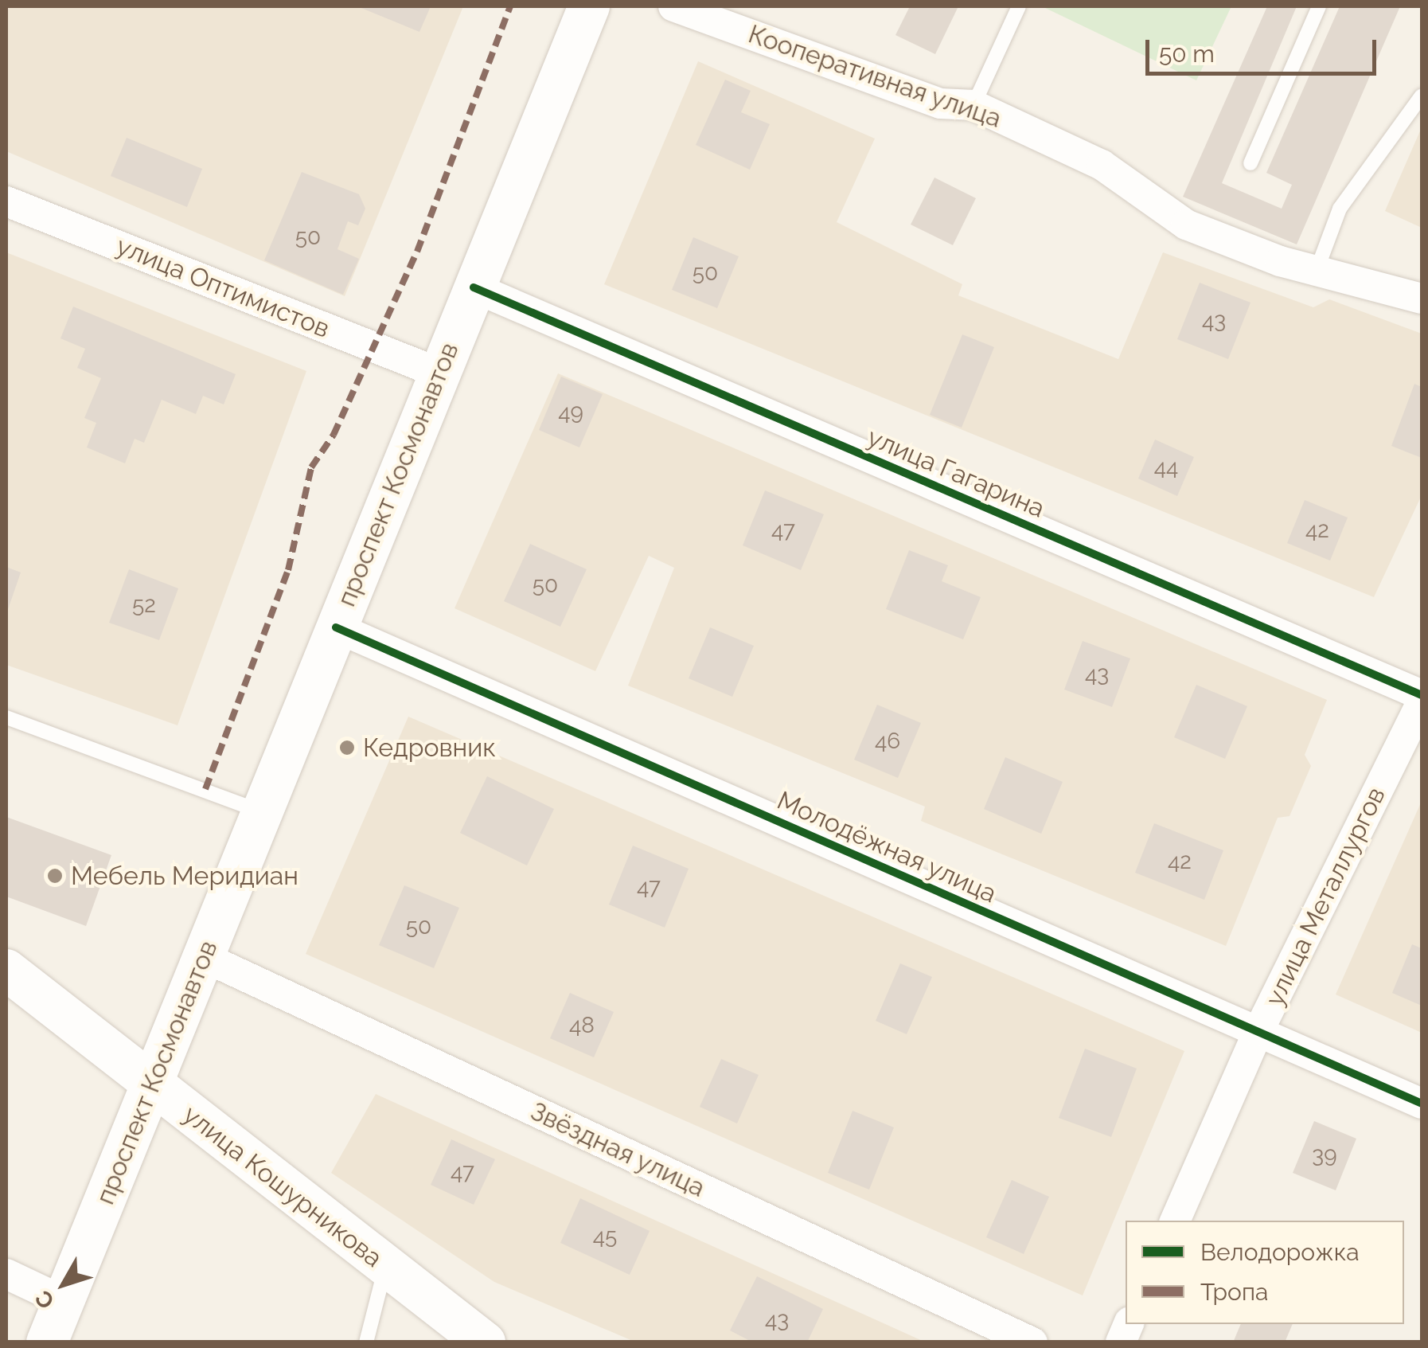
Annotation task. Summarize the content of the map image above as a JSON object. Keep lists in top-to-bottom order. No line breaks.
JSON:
{"streets":{"main road":["проспект Космонавтов","улица Кошурникова"],"street":["Кооперативная улица","улица Оптимистов","улица Гагарина","Молодёжная улица","улица Металлургов","Звёздная улица"]},"crossings":[["улица Оптимистов","проспект Космонавтов"],["улица Гагарина","проспект Космонавтов"],["проспект Космонавтов","Молодёжная улица"],["проспект Космонавтов","Звёздная улица"],["проспект Космонавтов","улица Кошурникова"],["Молодёжная улица","улица Металлургов"]],"places":["Кедровник","Мебель Меридиан"],"house_numbers":["50","50","43","49","44","47","42","50","52","43","46","42","47","50","48","39","47","45","43"],"legend":["Велодорожка","Тропа"],"scale_bar":"50 m","north":"bottom left"}
